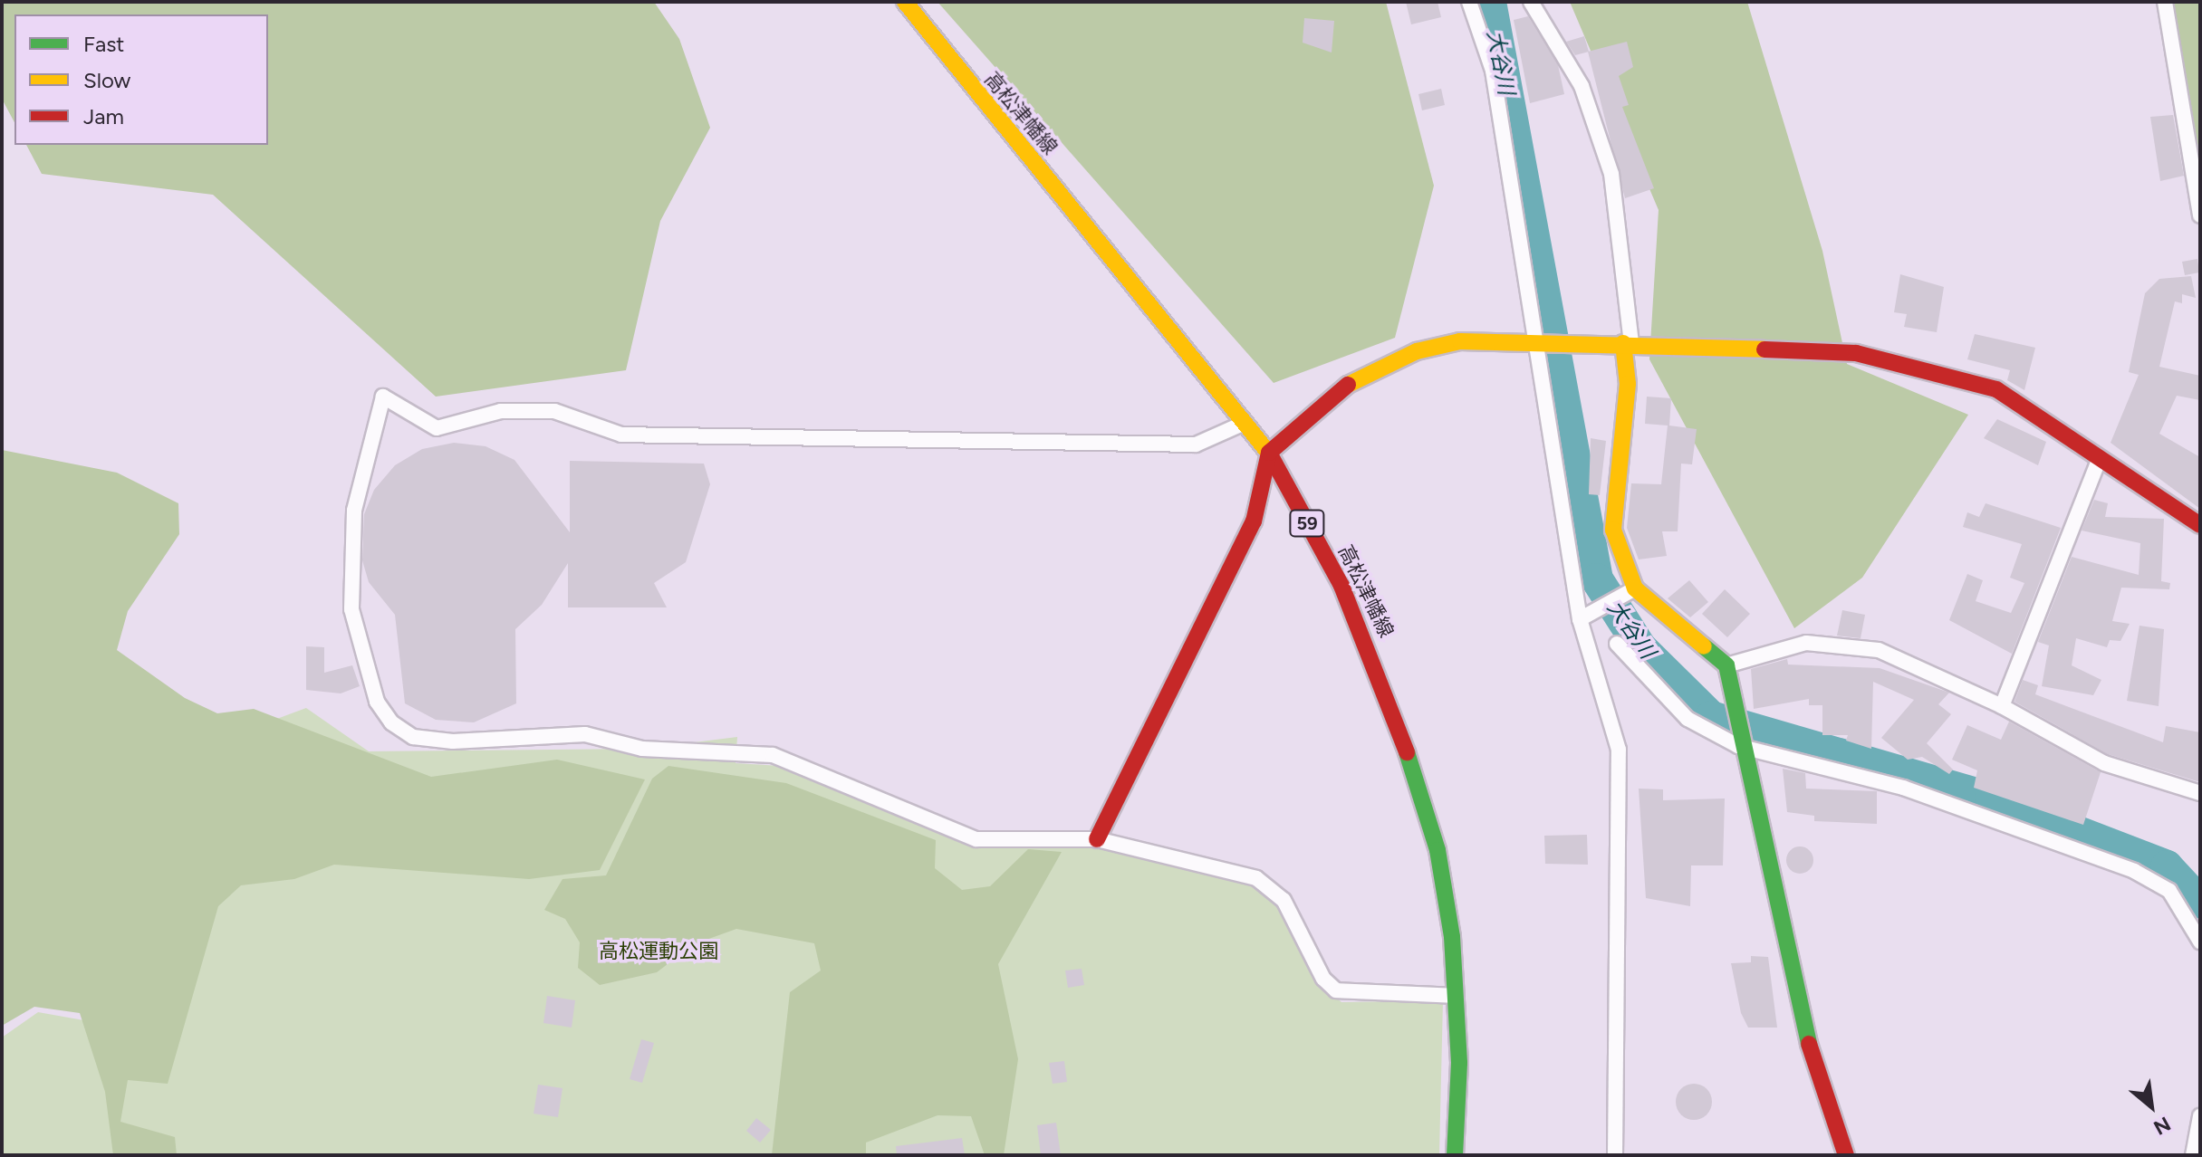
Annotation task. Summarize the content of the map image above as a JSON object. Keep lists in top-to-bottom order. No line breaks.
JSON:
{"streets":{"street":["高松津幡線","59"]},"water":["大谷川"],"parks":["高松運動公園"],"legend":["Fast","Slow","Jam"],"north":"bottom right"}
